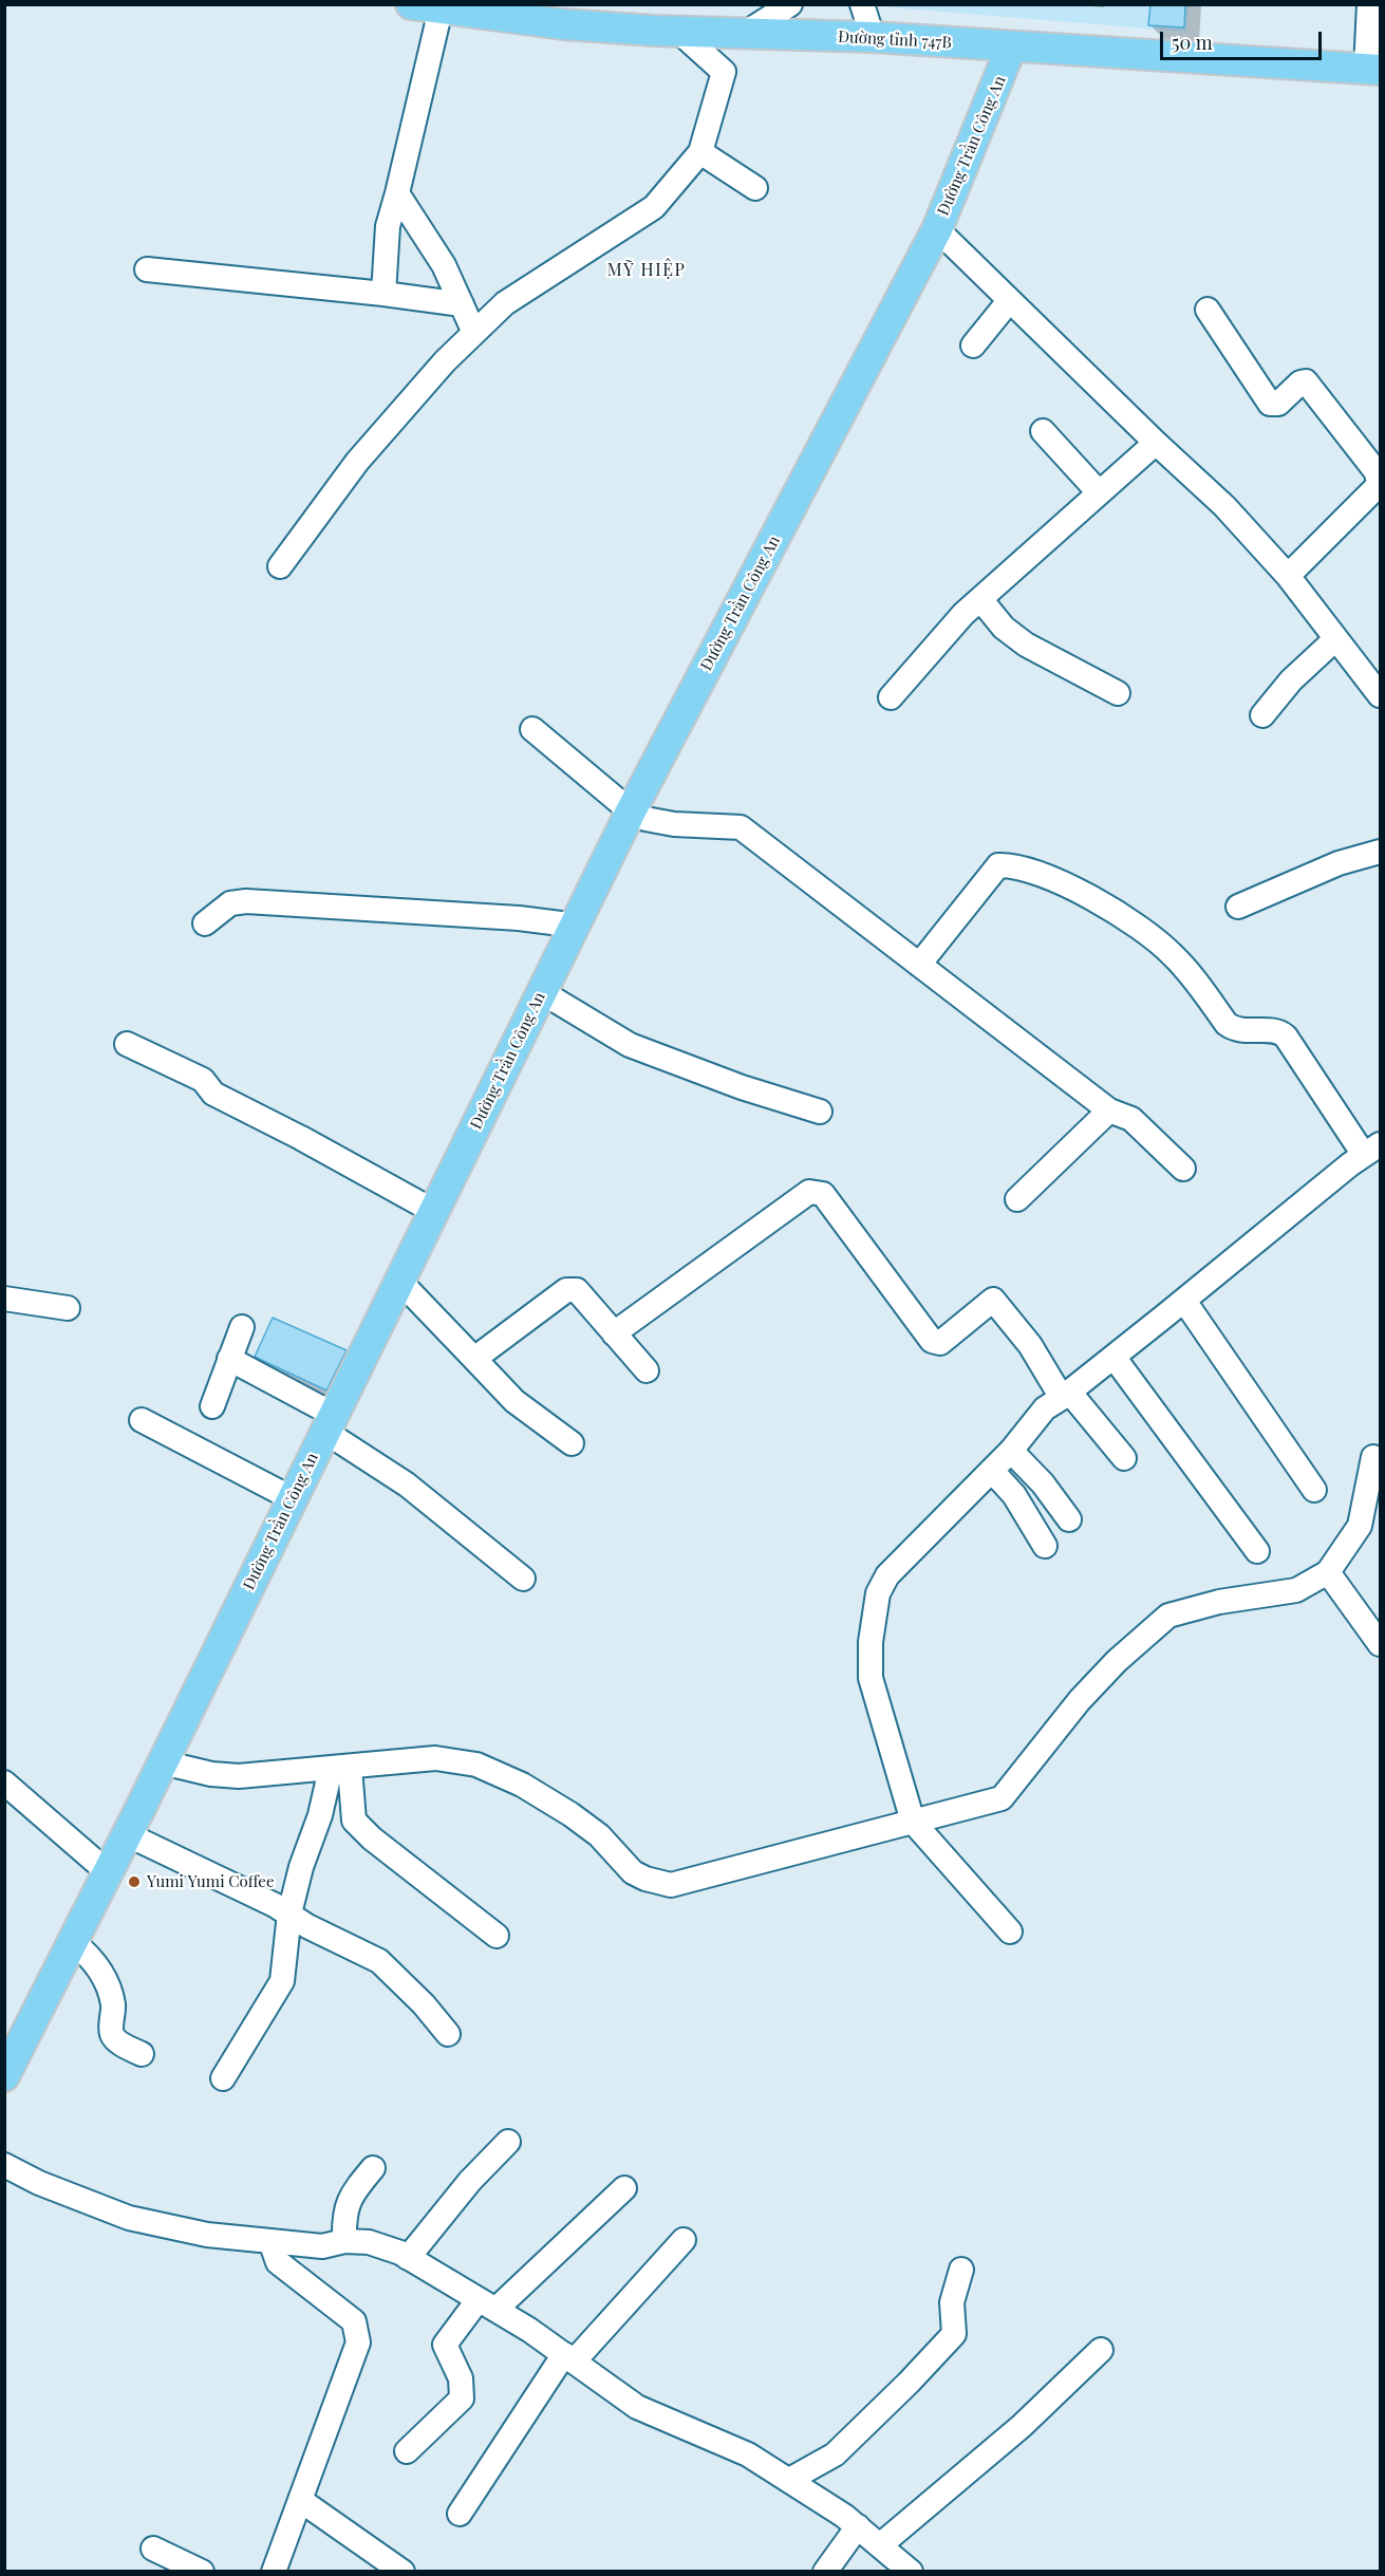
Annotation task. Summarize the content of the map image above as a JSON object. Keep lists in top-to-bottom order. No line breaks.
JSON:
{"streets":{"main road":["Đường tỉnh 747B","Đường Trần Công An"]},"crossings":[["Đường tỉnh 747B","Đường Trần Công An"]],"districts":["MỸ HIỆP"],"places":["Yumi Yumi Coffee"],"scale_bar":"50 m"}
